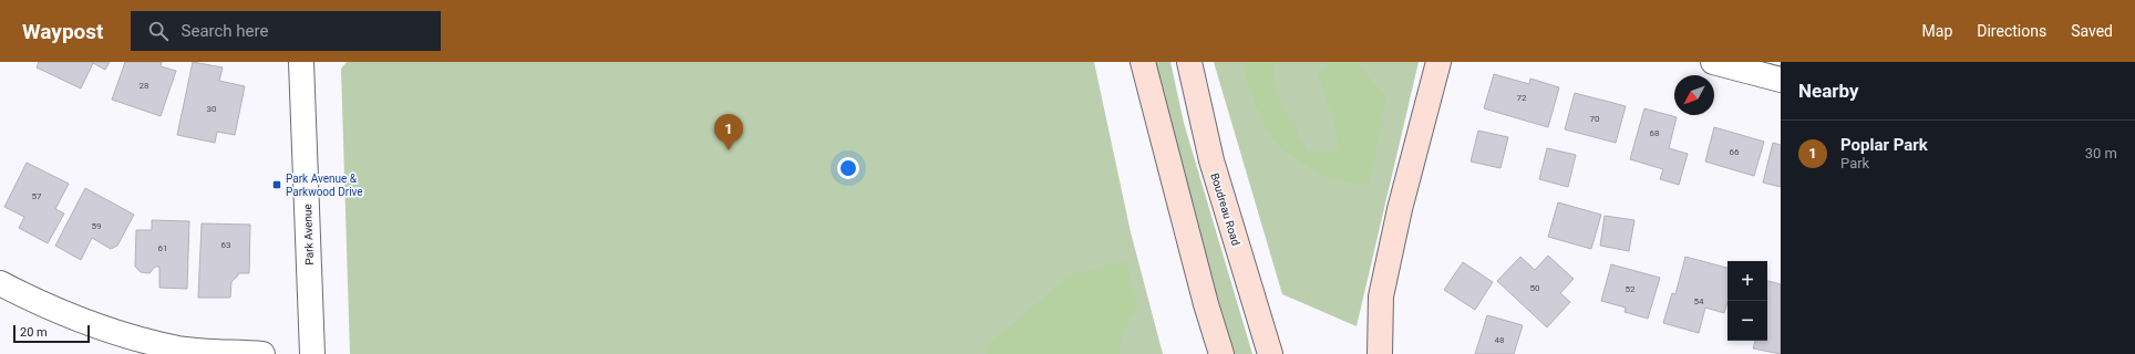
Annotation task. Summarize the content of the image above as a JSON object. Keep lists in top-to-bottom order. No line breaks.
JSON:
{"streets":{"main road":["Boudreau Road"],"street":["Park Avenue"]},"places":{"transit":["Park Avenue & Parkwood Drive"]},"house_numbers":["28","72","30","70","68","66","57","59","63","61","50","52","54","48"],"scale_bar":"20 m","north":"bottom left","page":{"header":"Waypost","search":"Search here","nav":["Map","Directions","Saved"],"heading":"Nearby","pins":"1","list":[{"mark":"1","name":"Poplar Park","note":"Park","value":"30 m"}],"map_buttons":["+","−"],"scale":"20 m"}}
